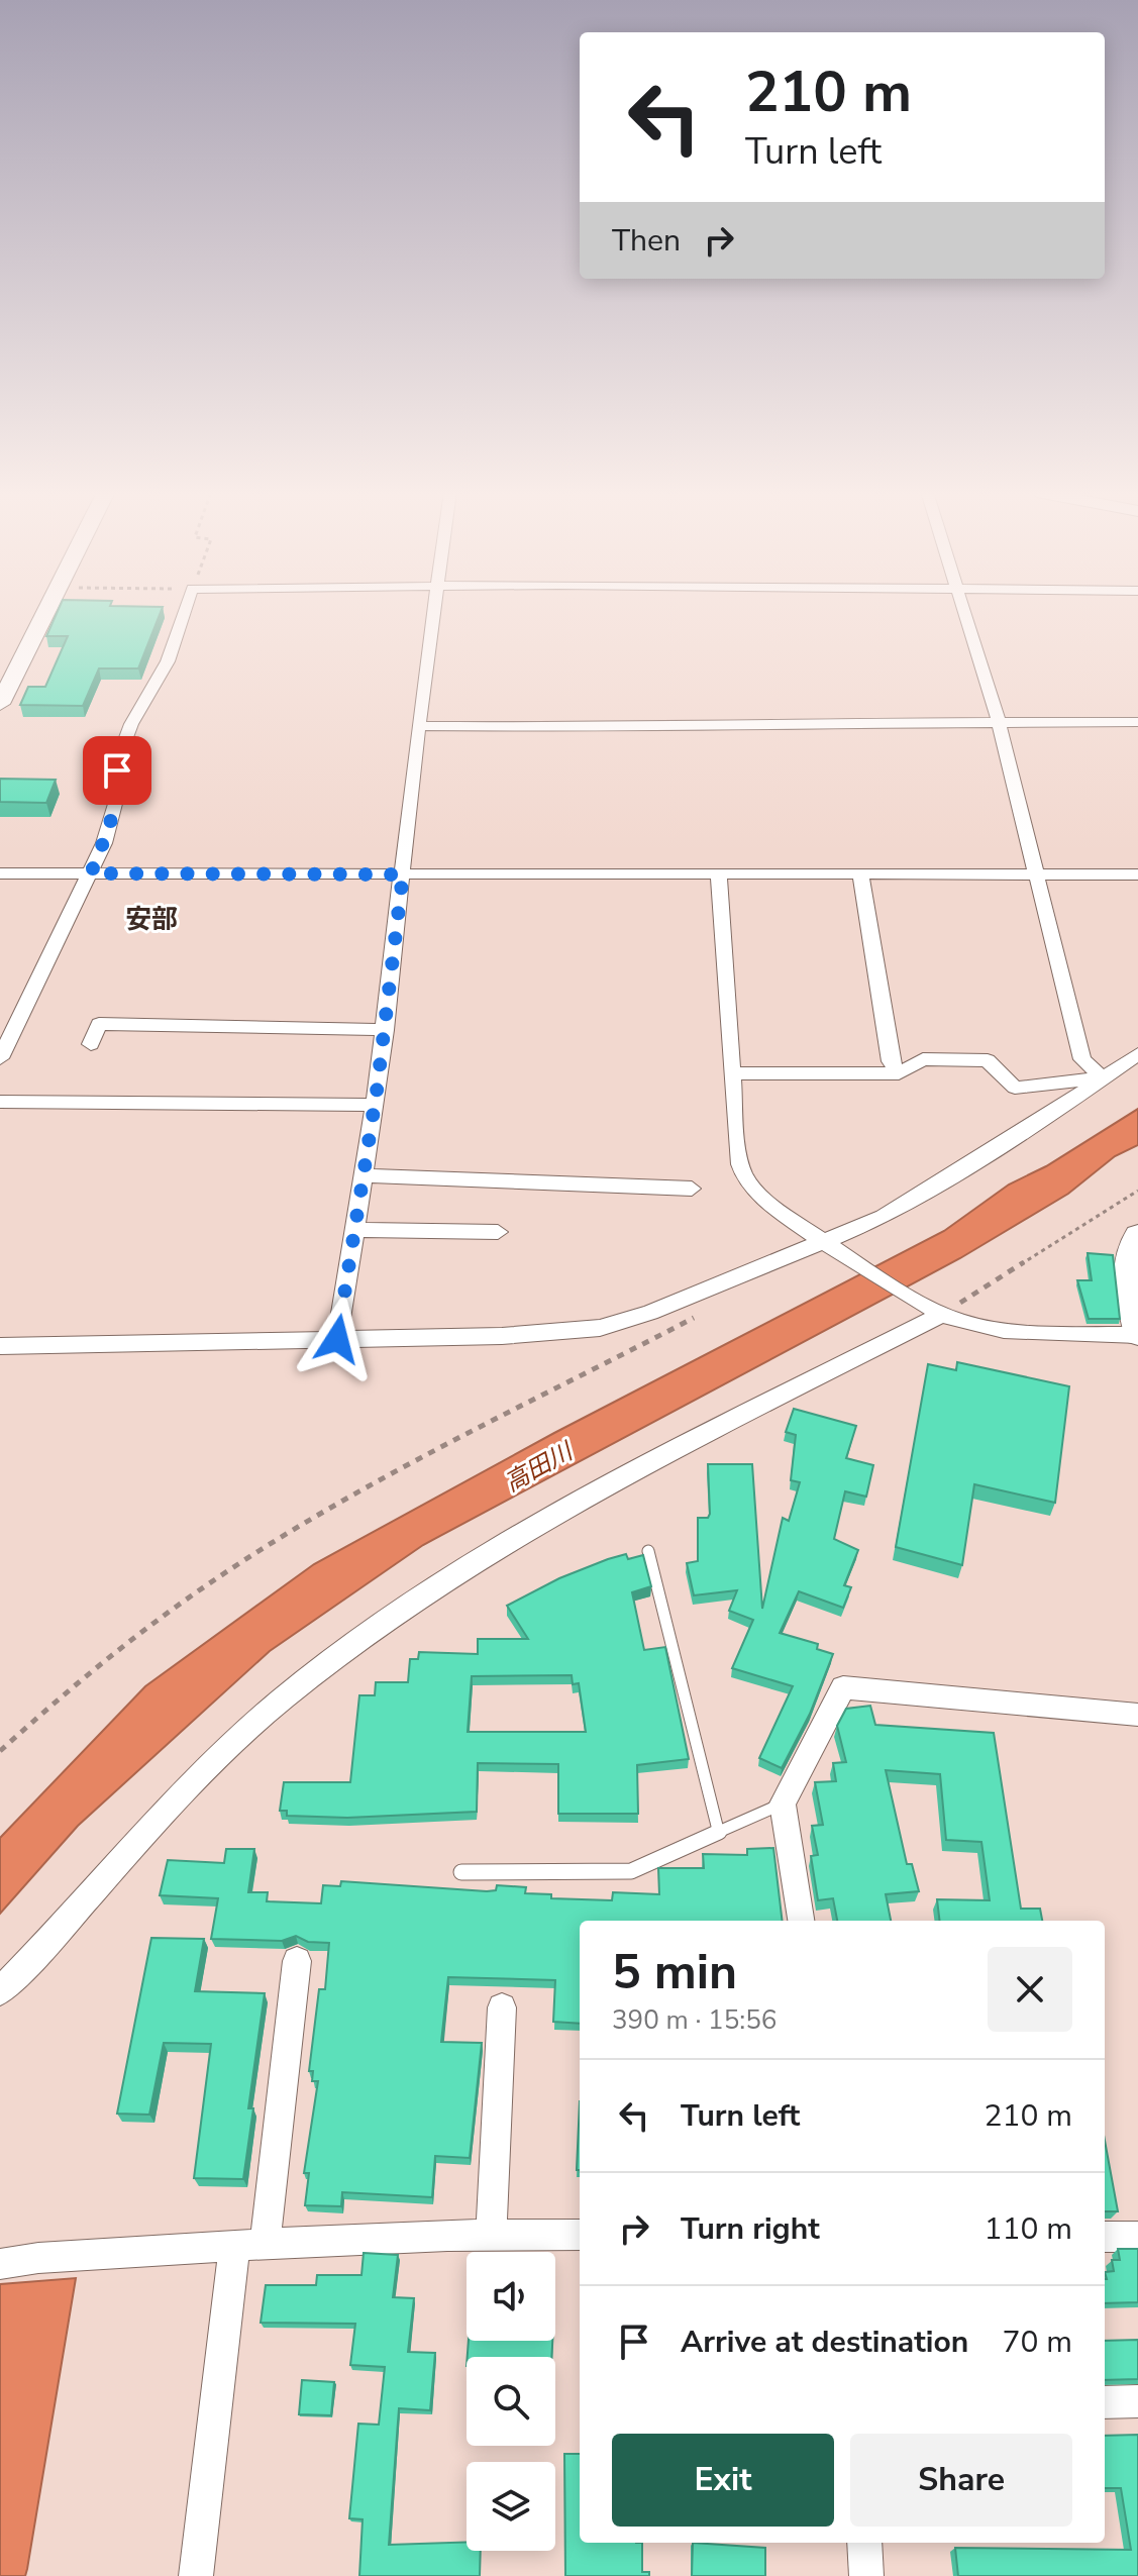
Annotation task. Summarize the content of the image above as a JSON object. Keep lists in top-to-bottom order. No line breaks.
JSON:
{"districts":["安部"],"water":["高田川"],"page":{"turn":["210 m","Turn left"],"then":"Then","heading":["5 min","390 m · 15:56"],"list":[{"name":"Turn left","value":"210 m"},{"name":"Turn right","value":"110 m"},{"name":"Arrive at destination","value":"70 m"}],"buttons":["Exit","Share"]}}
